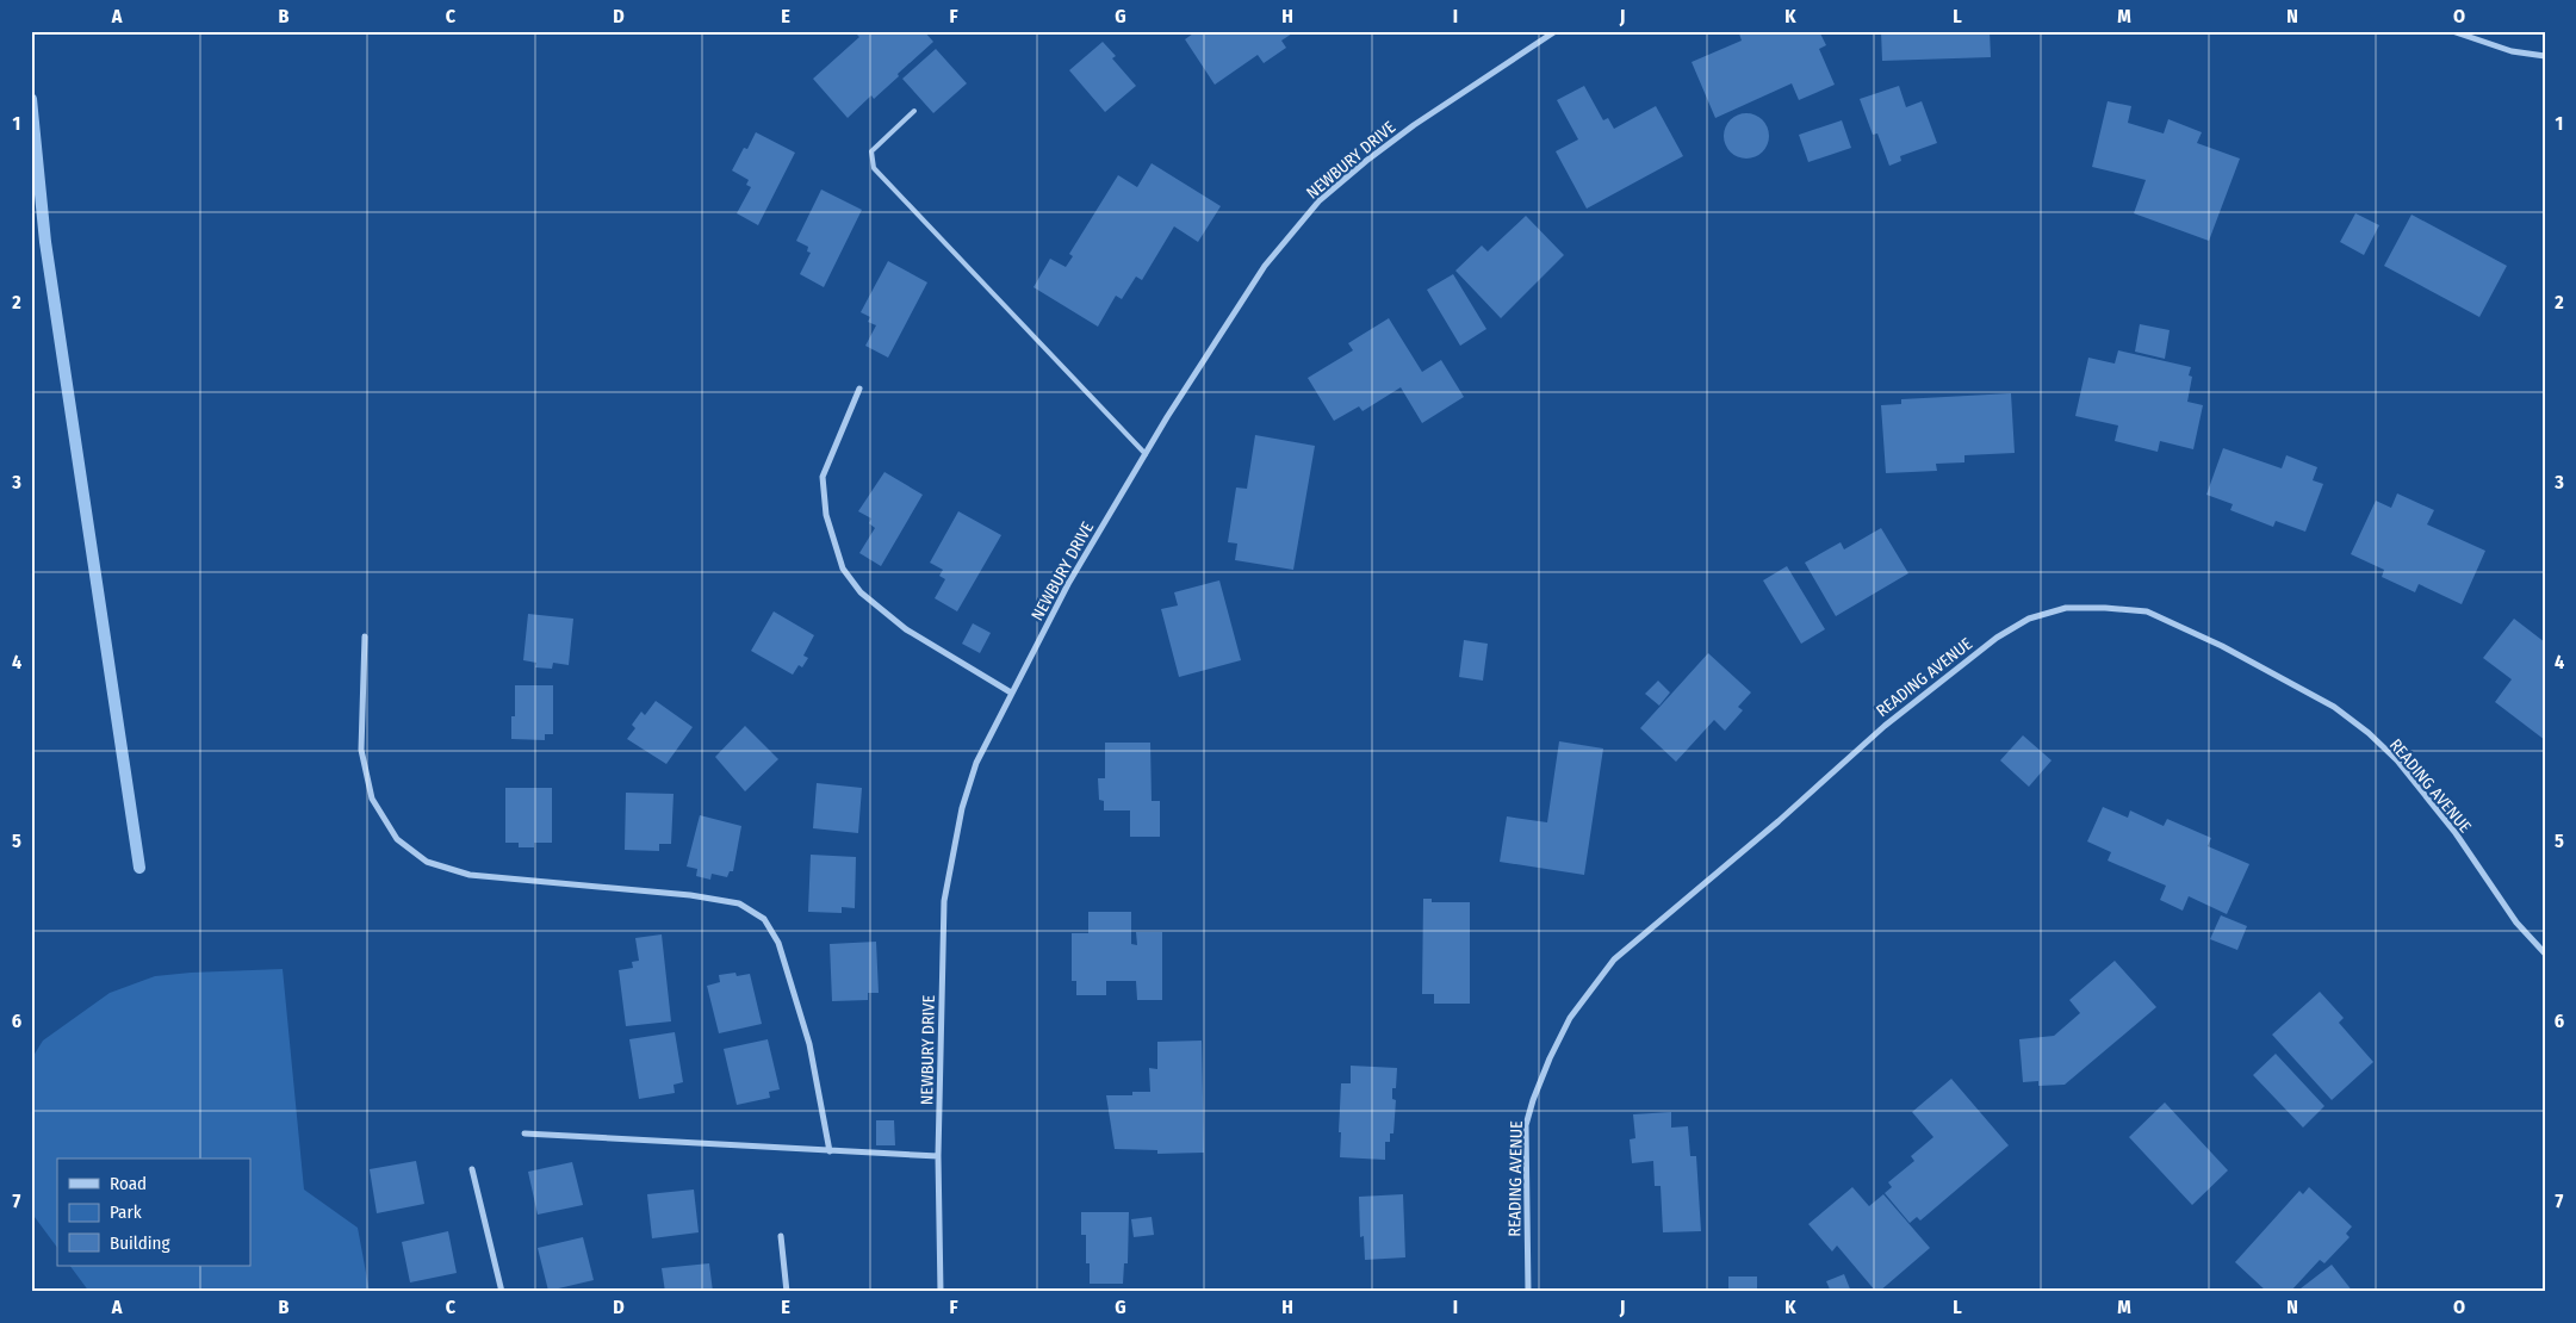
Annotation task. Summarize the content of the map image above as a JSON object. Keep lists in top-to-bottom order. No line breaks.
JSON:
{"streets":{"street":["NEWBURY DRIVE","READING AVENUE"]},"legend":["Road","Park","Building"],"grid":{"columns":["A","B","C","D","E","F","G","H","I","J","K","L","M","N","O"],"rows":["1","2","3","4","5","6","7"]}}
